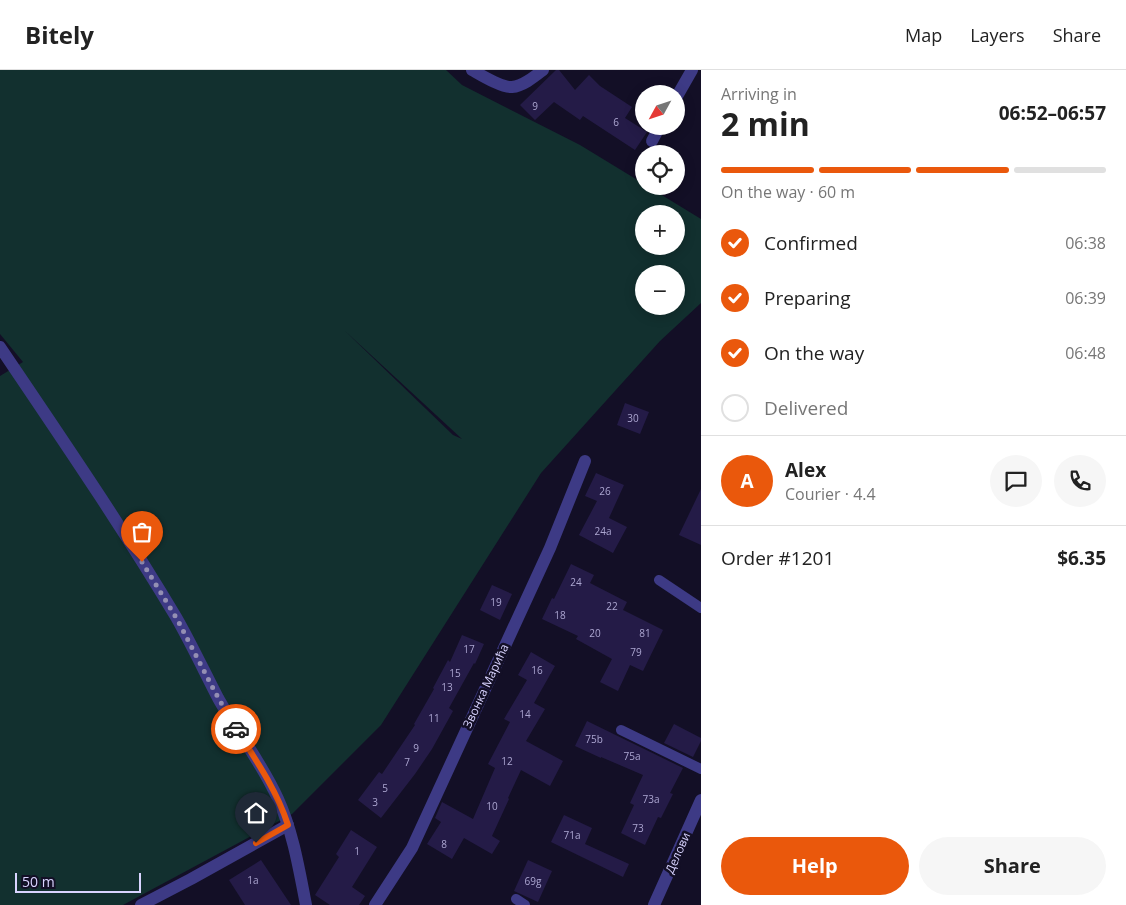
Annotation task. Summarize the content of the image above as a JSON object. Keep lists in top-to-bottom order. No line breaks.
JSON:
{"streets":{"street":["Звонка Марића","Делови"]},"house_numbers":["9","6","30","26","24a","24","19","22","18","20","81","17","79","16","15","13","14","11","75b","9","75a","12","7","5","73a","3","10","73","71a","8","1","1a","69g"],"scale_bar":"50 m","north":"bottom left","page":{"header":"Bitely","nav":["Map","Layers","Share"],"heading":["2 min","Arriving in","06:52–06:57"],"panel":["Alex","Courier · 4.4","Order #1201","$6.35"],"map_buttons":["+","−"],"bar":"On the way · 60 m","list":[["Confirmed","06:38"],["Preparing","06:39"],["On the way","06:48"],"Delivered"],"round":"A","buttons":["Help","Share"],"scale":"50 m"}}
